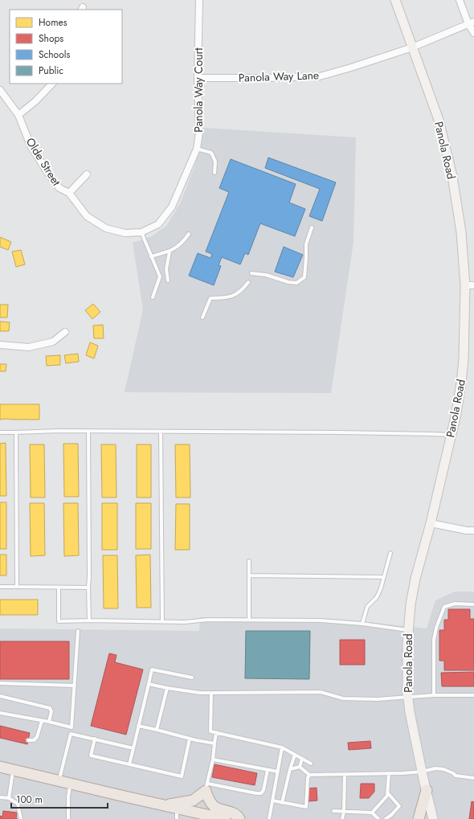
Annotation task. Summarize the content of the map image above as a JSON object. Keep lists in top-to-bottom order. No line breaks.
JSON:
{"streets":{"main road":["Panola Road"],"street":["Panola Way Lane","Panola Way Court","Olde Street"]},"crossings":[["Panola Way Lane","Panola Way Court"],["Panola Way Lane","Panola Road"],["Panola Way Court","Olde Street"]],"legend":["Homes","Shops","Schools","Public"],"scale_bar":"100 m"}
